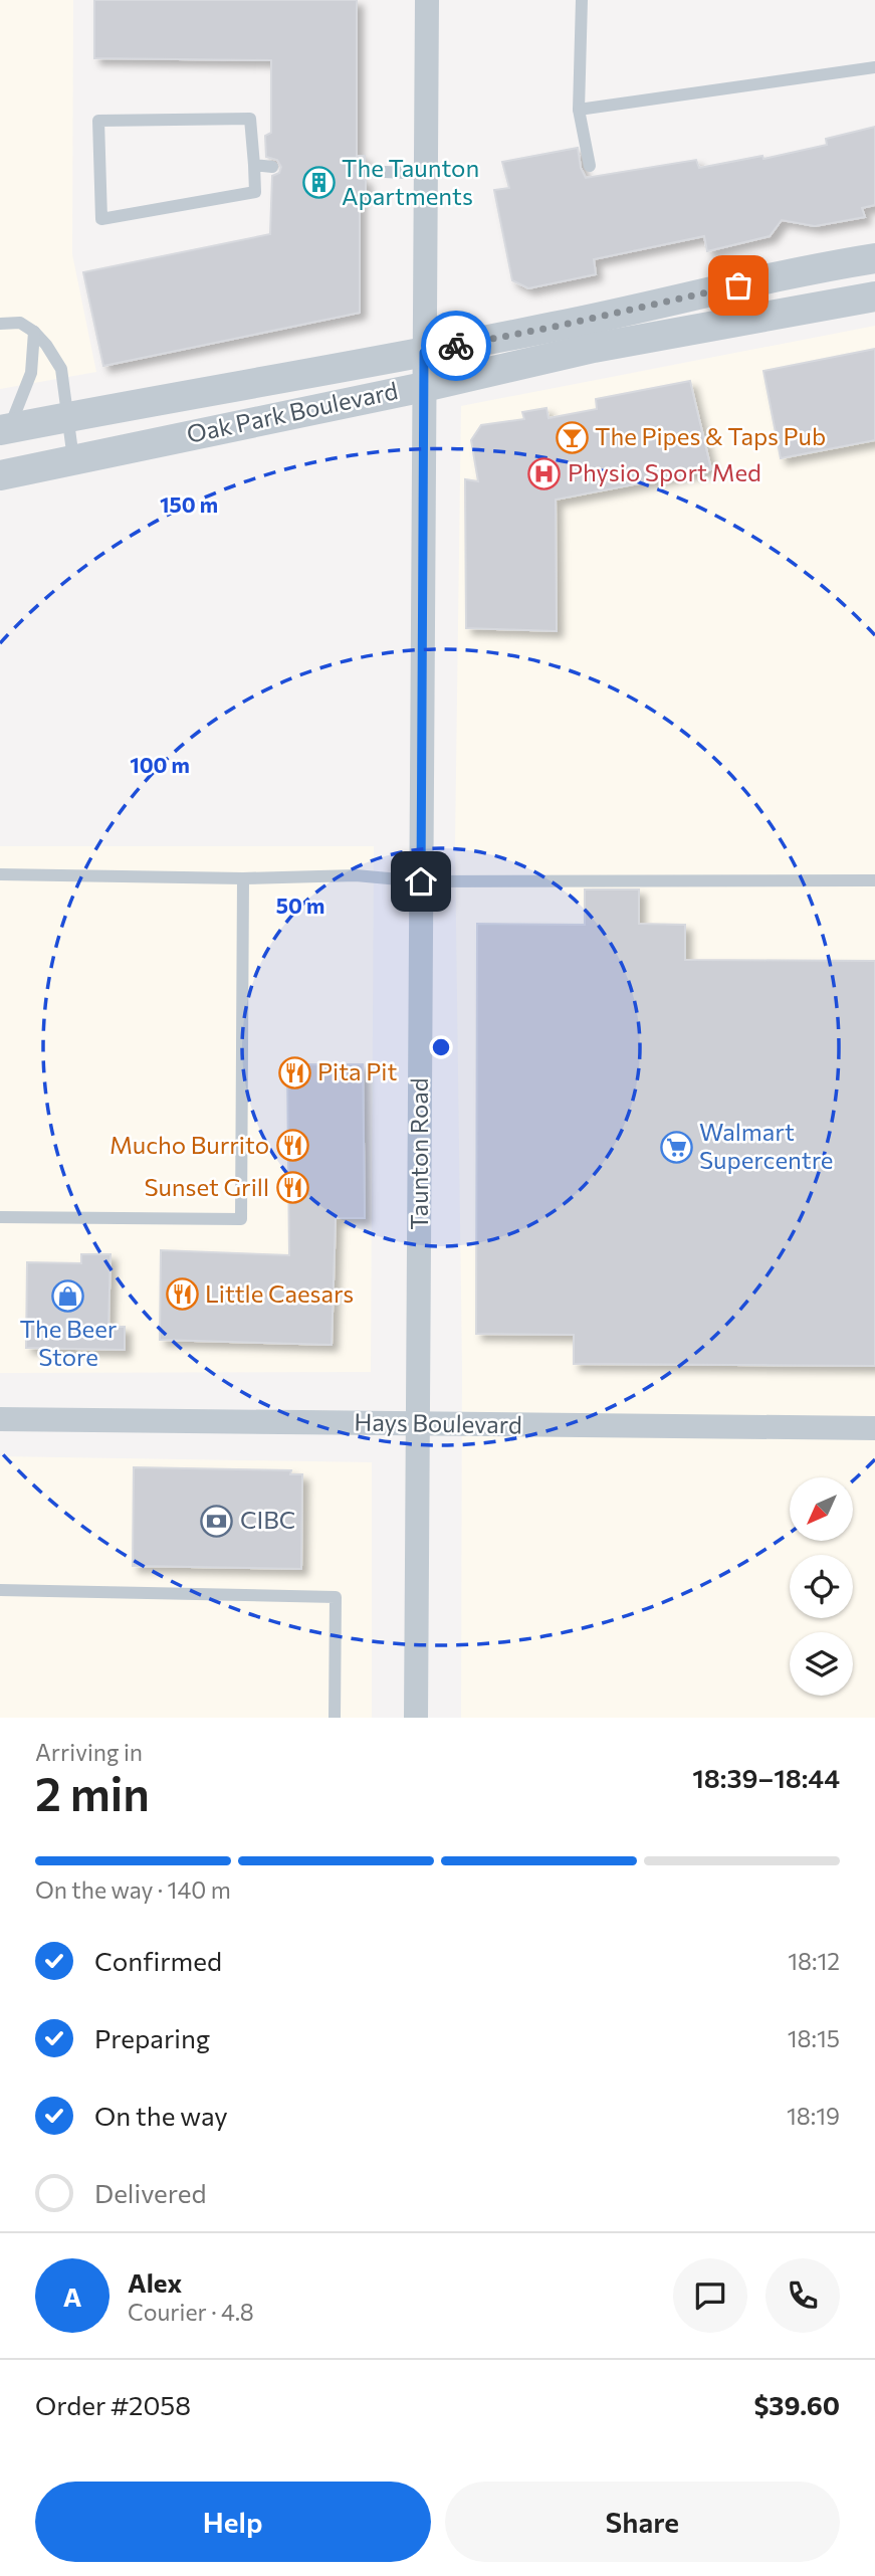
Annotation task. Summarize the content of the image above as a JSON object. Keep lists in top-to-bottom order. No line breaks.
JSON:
{"streets":{"street":["Oak Park Boulevard","Taunton Road","Hays Boulevard"]},"crossings":[["Oak Park Boulevard","Taunton Road"],["Taunton Road","Hays Boulevard"]],"places":{"building":["The Taunton Apartments"],"bar":["The Pipes & Taps Pub"],"hospital":["Physio Sport Med"],"restaurant":["Pita Pit","Mucho Burrito","Sunset Grill","Little Caesars"],"supermarket":["Walmart Supercentre"],"shop":["The Beer Store"],"bank":["CIBC"]},"north":"bottom left","page":{"heading":["2 min","Arriving in","18:39–18:44"],"panel":["Alex","Courier · 4.8","Order #2058","$39.60"],"bar":"On the way · 140 m","list":[["Confirmed","18:12"],["Preparing","18:15"],["On the way","18:19"],"Delivered"],"round":"A","buttons":["Help","Share"]},"rings":["150 m","100 m","50 m"]}
